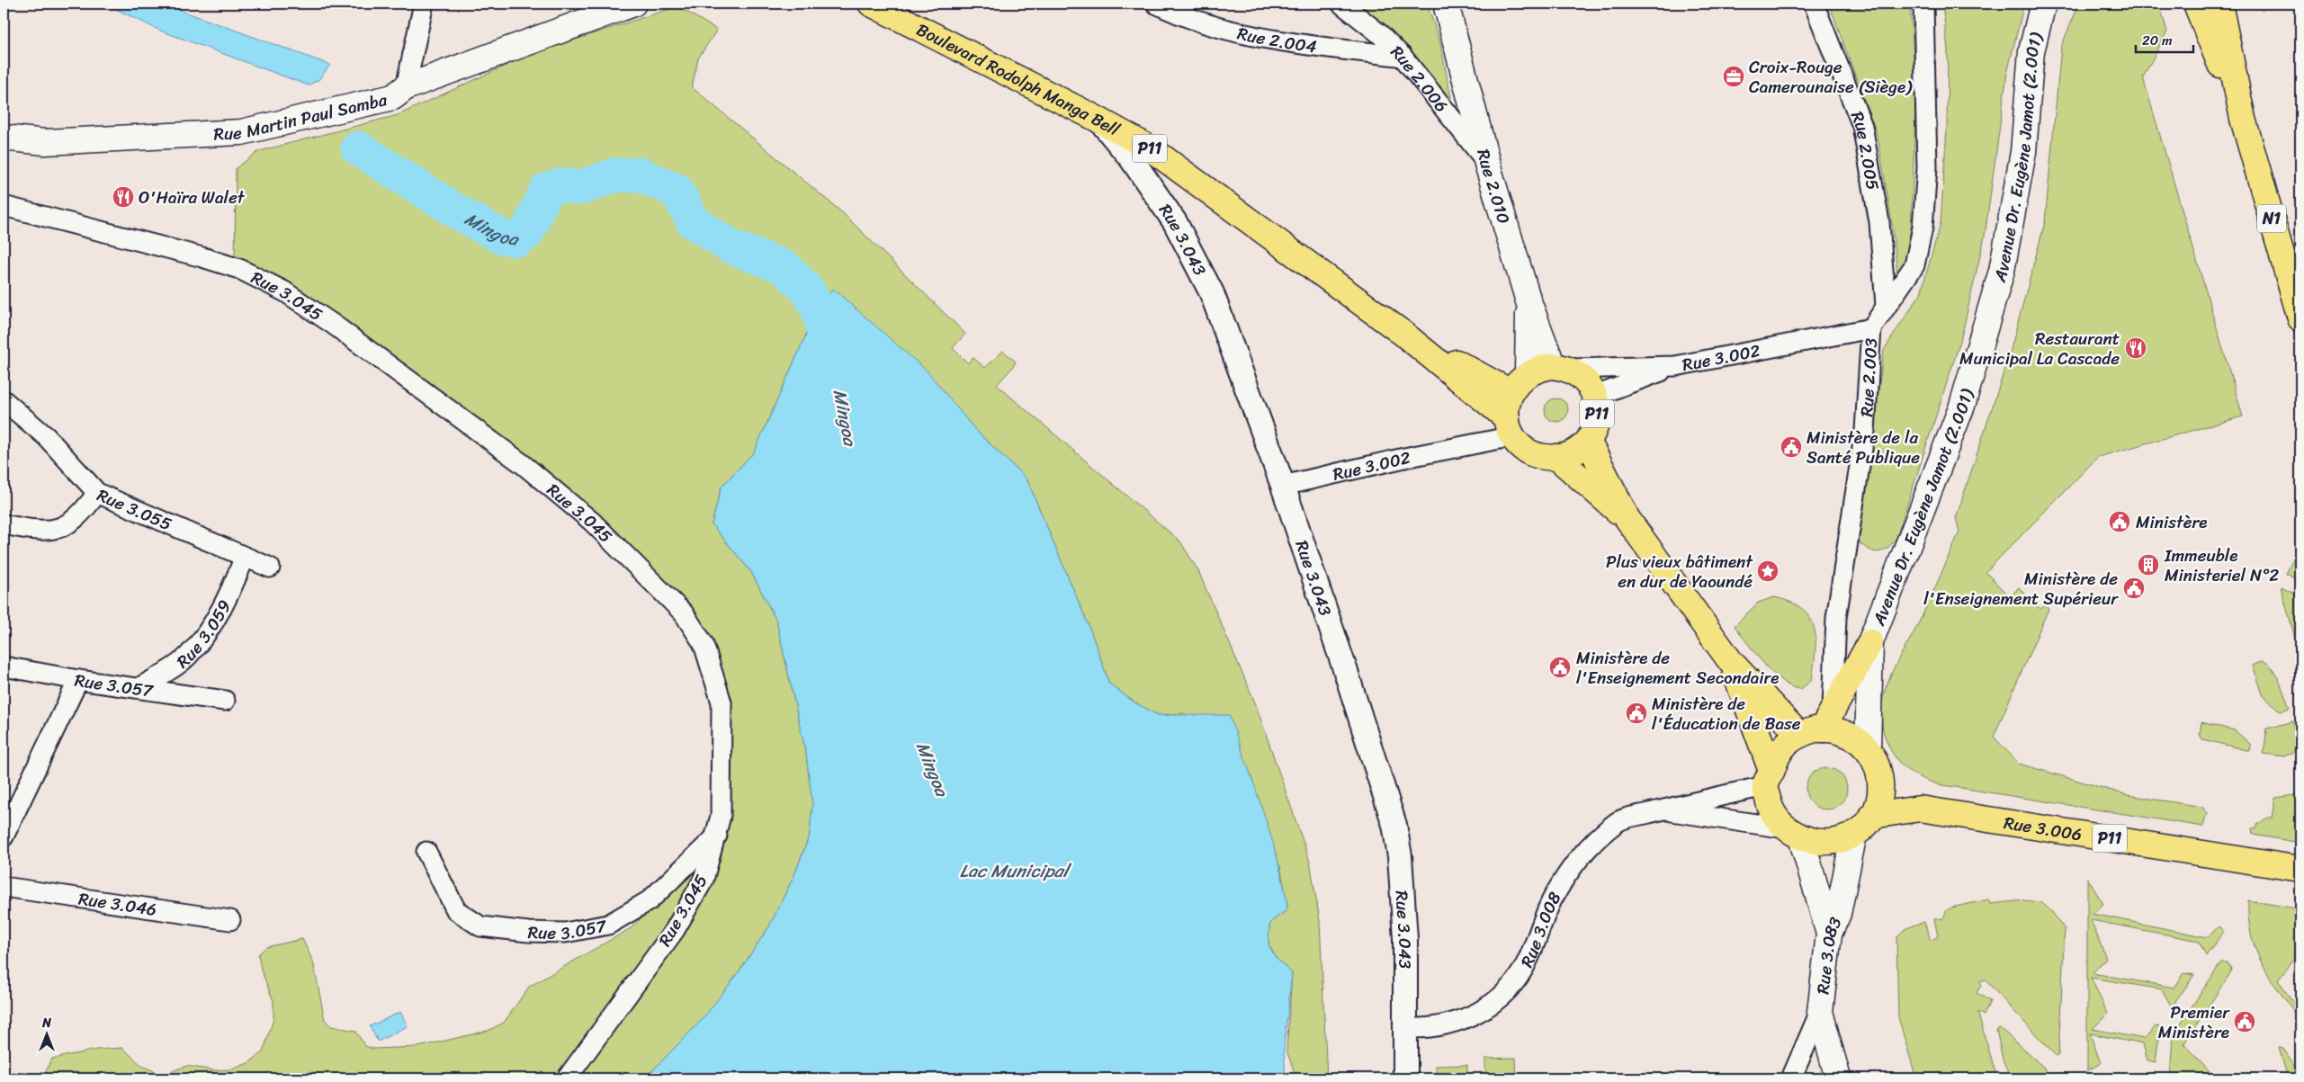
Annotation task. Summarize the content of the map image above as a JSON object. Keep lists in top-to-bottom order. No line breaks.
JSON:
{"streets":{"main road":["Boulevard Rodolph Manga Bell","Rue Martin Paul Samba","P11","Avenue Dr. Eugène Jamot (2.001)","Rue 2.010","N1","Rue 3.006","Rue 3.083"],"street":["Rue 2.004","Rue 2.006","Rue 2.005","Rue 3.043","Rue 3.045","Rue 3.002","Rue 2.003","Rue 3.055","Rue 3.059","Rue 3.057","Rue 3.046","Rue 3.008"]},"crossings":[["Rue 2.004","Rue 2.006"],["Boulevard Rodolph Manga Bell","P11"],["Boulevard Rodolph Manga Bell","Rue 3.043"],["Rue 2.006","Rue 2.010"],["P11","Avenue Dr. Eugène Jamot (2.001)"],["P11","Rue 2.010"],["P11","Rue 3.002"],["P11","Rue 2.003"],["P11","Rue 3.006"],["P11","Rue 3.008"],["P11","Rue 3.083"],["Rue 2.005","Rue 2.003"],["Avenue Dr. Eugène Jamot (2.001)","Rue 2.003"],["Avenue Dr. Eugène Jamot (2.001)","Rue 3.008"],["Avenue Dr. Eugène Jamot (2.001)","Rue 3.083"],["Rue 2.010","Rue 3.002"],["Rue 3.043","Rue 3.002"],["Rue 3.043","Rue 3.008"],["Rue 3.045","Rue 3.057"],["Rue 3.002","Rue 2.003"],["Rue 2.003","Rue 3.008"],["Rue 2.003","Rue 3.083"],["Rue 3.055","Rue 3.059"],["Rue 3.059","Rue 3.057"],["Rue 3.008","Rue 3.083"]],"water":["Mingoa","Lac Municipal"],"places":{"office":["Croix-Rouge Camerounaise (Siège)"],"restaurant":["O'Haïra Walet","Restaurant Municipal La Cascade"],"public building":["Ministère de la Santé Publique","Ministère","Ministère de l'Enseignement Supérieur","Ministère de l'Enseignement Secondaire","Ministère de l'Éducation de Base","Premier Ministère"],"building":["Immeuble Ministeriel N°2"],"place":["Plus vieux bâtiment en dur de Yaoundé"]},"scale_bar":"20 m","north":"top"}
